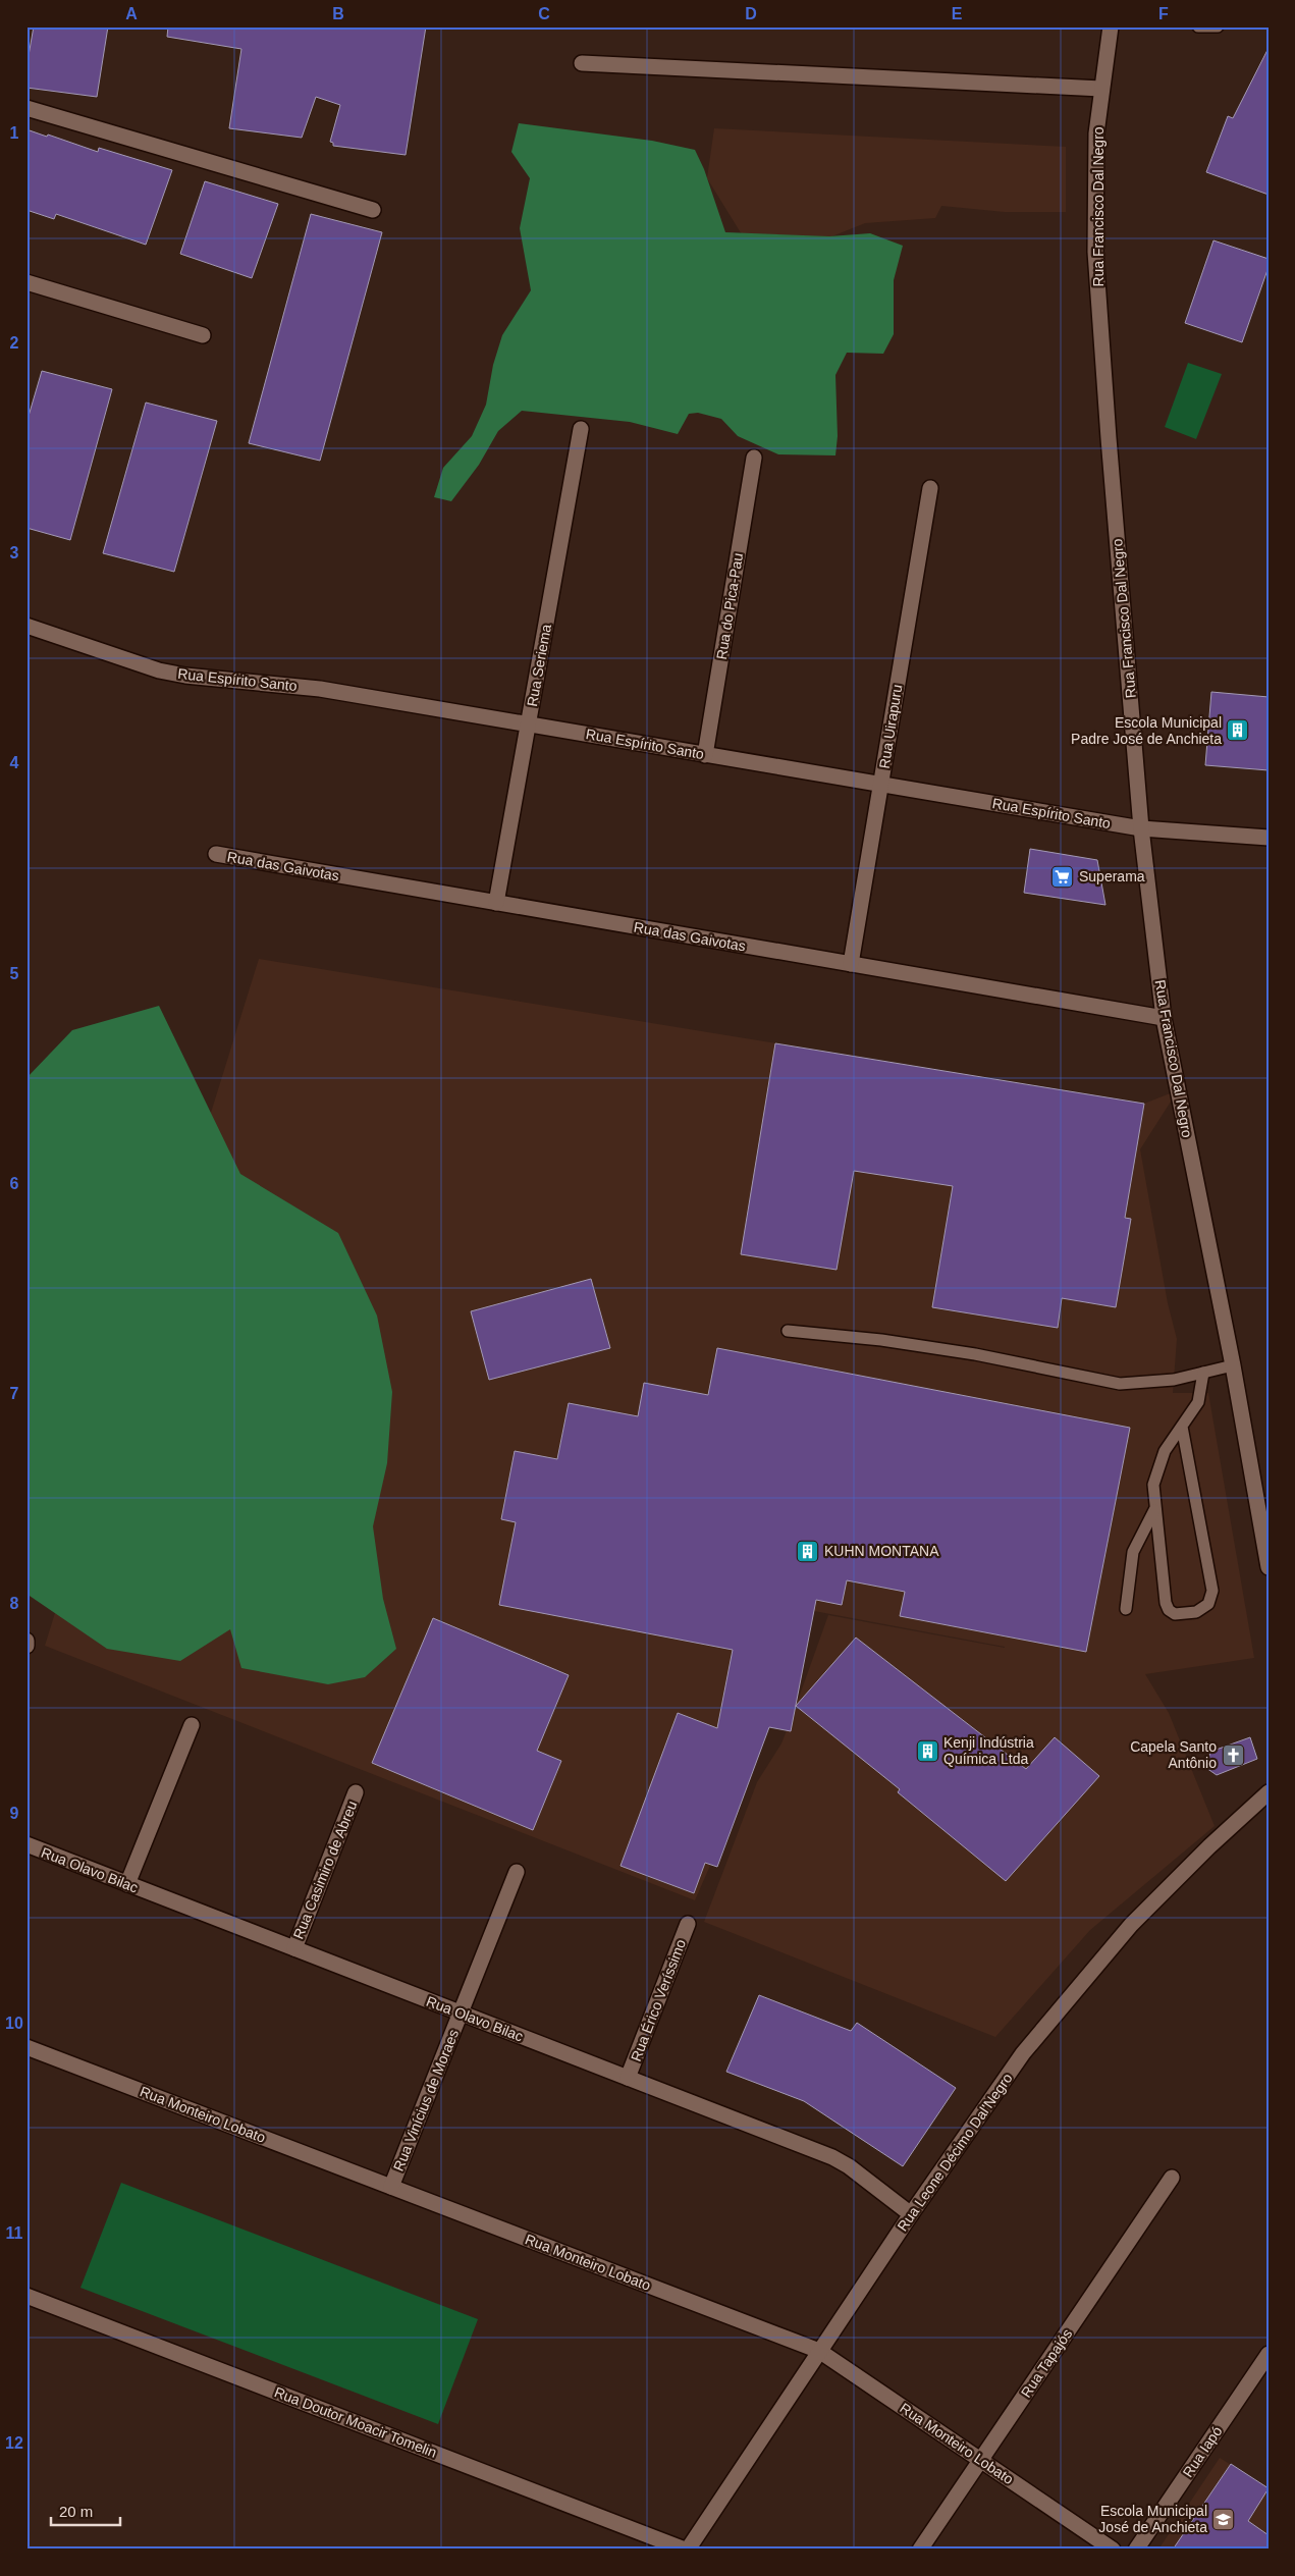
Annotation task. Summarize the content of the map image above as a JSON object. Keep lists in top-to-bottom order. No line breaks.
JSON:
{"streets":{"street":["Rua Francisco Dal Negro","Rua do Pica-Pau","Rua Seriema","Rua Espírito Santo","Rua Uirapuru","Rua das Gaivotas","Rua Olavo Bilac","Rua Casimiro de Abreu","Rua Érico Veríssimo","Rua Vinícius de Moraes","Rua Monteiro Lobato","Rua Leone Décimo Dal'Negro","Rua Tapajós","Rua Doutor Moacir Tomelin","Rua Iapó"]},"crossings":[["Rua Francisco Dal Negro","Rua Espírito Santo"],["Rua Francisco Dal Negro","Rua das Gaivotas"],["Rua do Pica-Pau","Rua Espírito Santo"],["Rua Seriema","Rua Espírito Santo"],["Rua Seriema","Rua das Gaivotas"],["Rua Espírito Santo","Rua Uirapuru"],["Rua Uirapuru","Rua das Gaivotas"],["Rua Olavo Bilac","Rua Casimiro de Abreu"],["Rua Olavo Bilac","Rua Érico Veríssimo"],["Rua Olavo Bilac","Rua Vinícius de Moraes"],["Rua Olavo Bilac","Rua Leone Décimo Dal'Negro"],["Rua Vinícius de Moraes","Rua Monteiro Lobato"],["Rua Monteiro Lobato","Rua Leone Décimo Dal'Negro"],["Rua Monteiro Lobato","Rua Tapajós"],["Rua Leone Décimo Dal'Negro","Rua Doutor Moacir Tomelin"]],"places":{"building":["Escola Municipal Padre José de Anchieta","KUHN MONTANA","Kenji Indústria Química Ltda"],"supermarket":["Superama"],"church":["Capela Santo Antônio"],"school or university":["Escola Municipal José de Anchieta"]},"scale_bar":"20 m","grid":{"columns":["A","B","C","D","E","F"],"rows":["1","2","3","4","5","6","7","8","9","10","11","12"]}}
